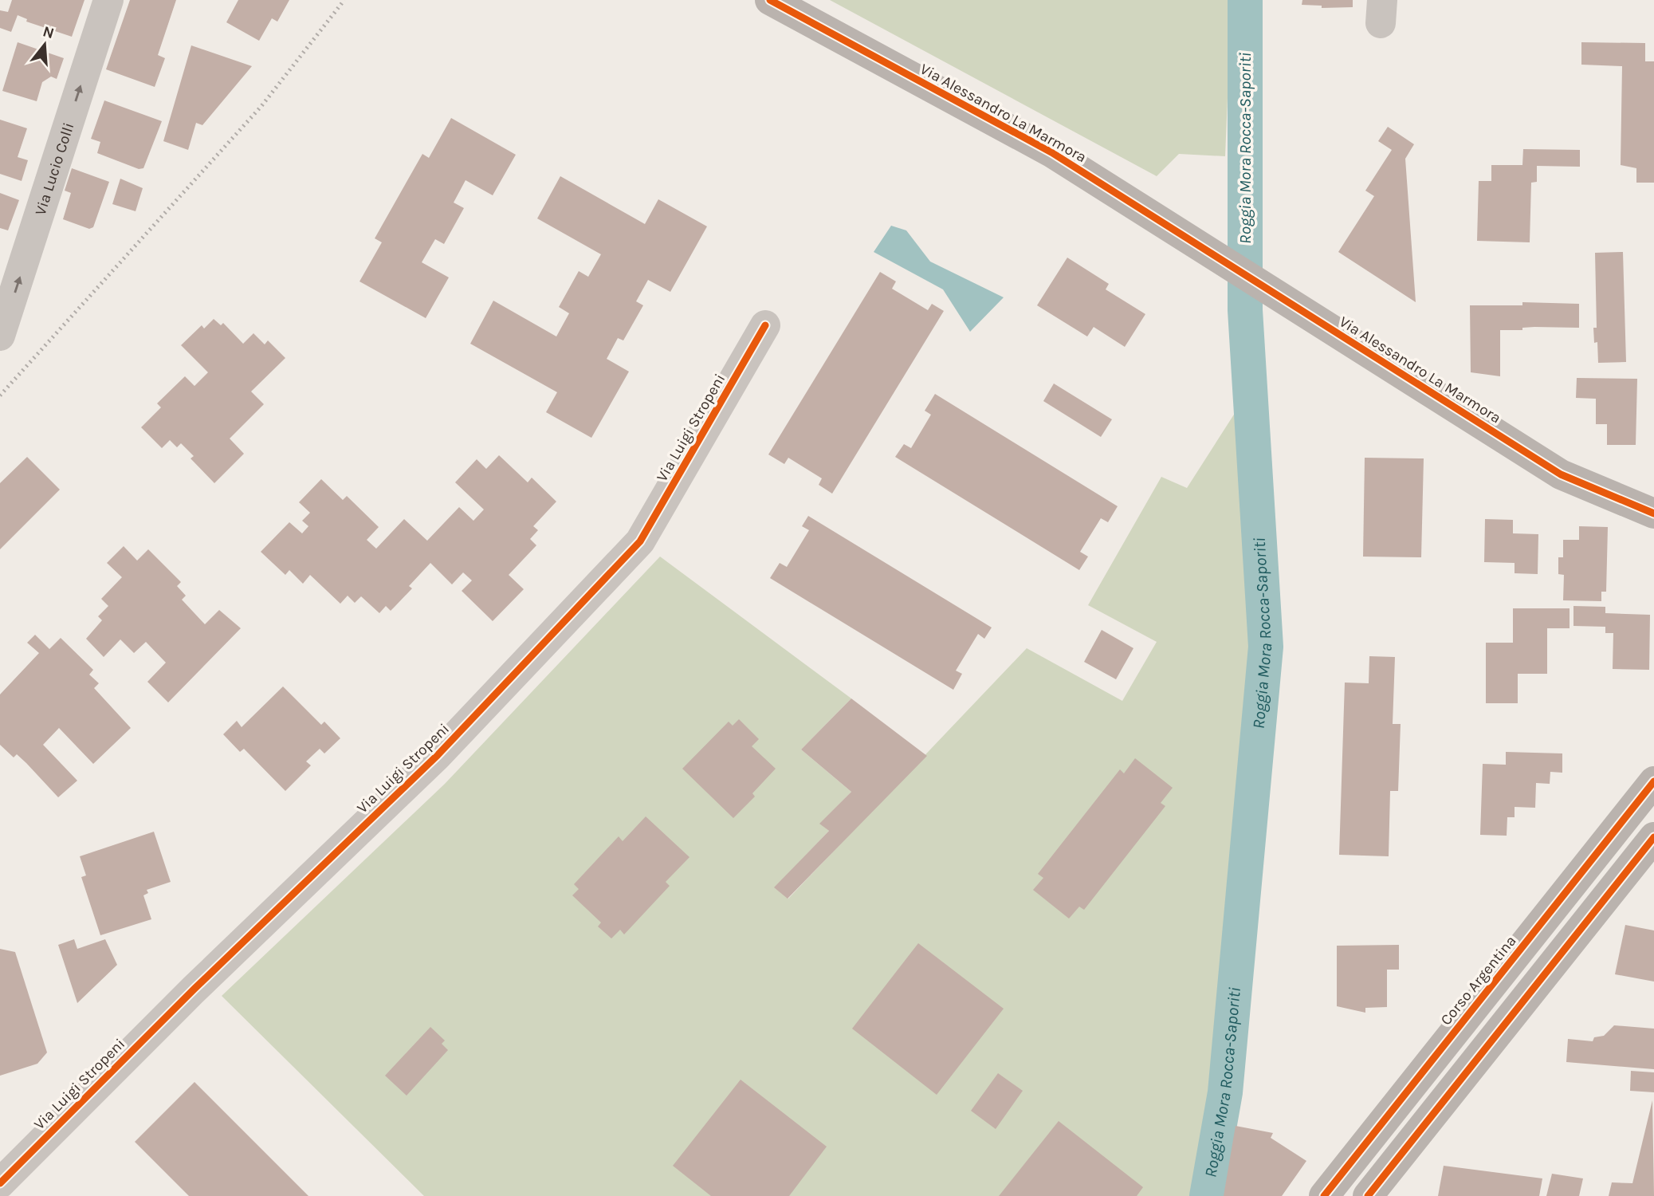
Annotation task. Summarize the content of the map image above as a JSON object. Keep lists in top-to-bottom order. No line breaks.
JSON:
{"streets":{"street":["Via Alessandro La Marmora","Via Lucio Colli","Via Luigi Stropeni","Corso Argentina"]},"one_way":["Via Lucio Colli"],"water":["Roggia Mora Rocca-Saporiti"],"north":"top"}
